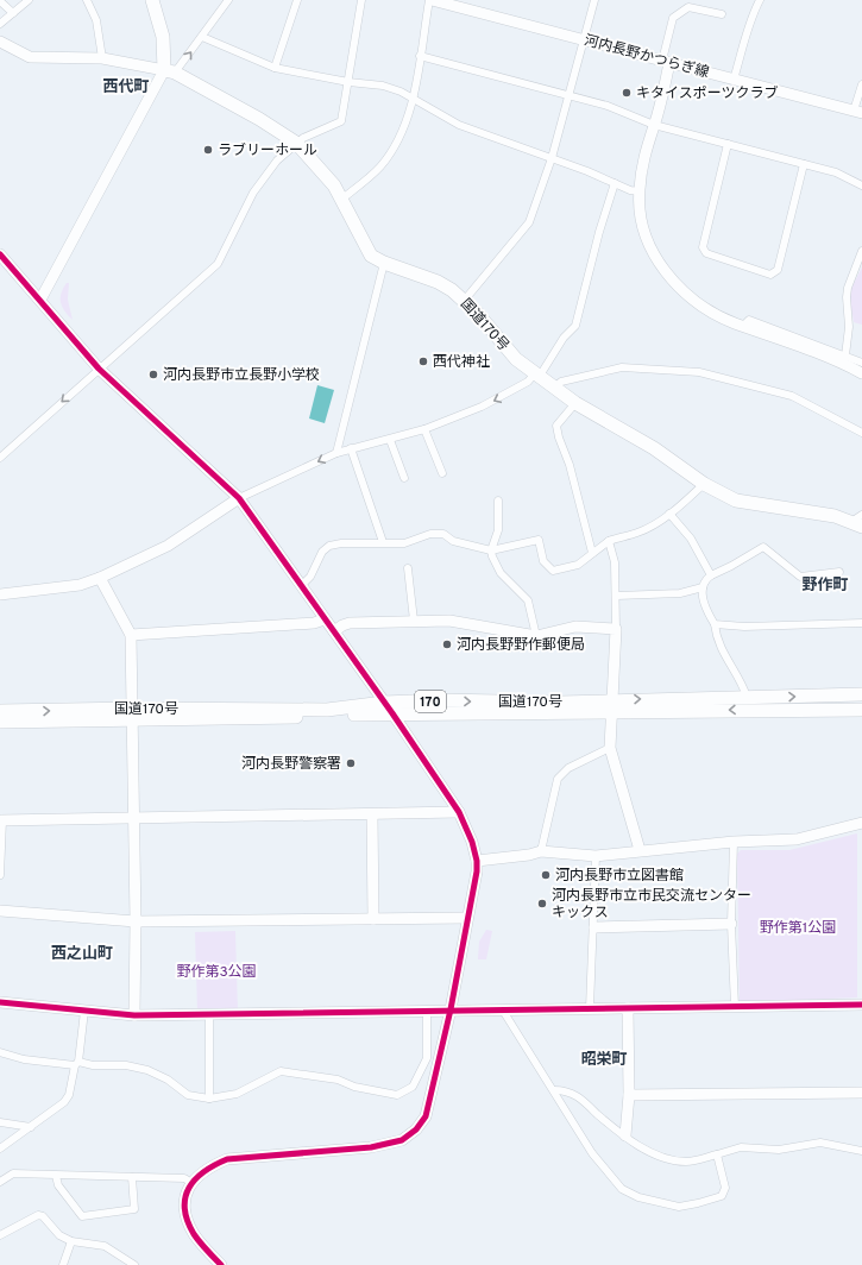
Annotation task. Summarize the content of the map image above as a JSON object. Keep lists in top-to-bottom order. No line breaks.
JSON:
{"streets":{"highway":["国道170号","170"],"street":["河内長野かつらぎ線"]},"districts":["西代町","野作町","西之山町","昭栄町"],"parks":["野作第1公園","野作第3公園"],"places":["キタイスポーツクラブ","ラブリーホール","西代神社","河内長野市立長野小学校","河内長野野作郵便局","河内長野警察署","河内長野市立図書館","河内長野市立市民交流センター キックス"]}
